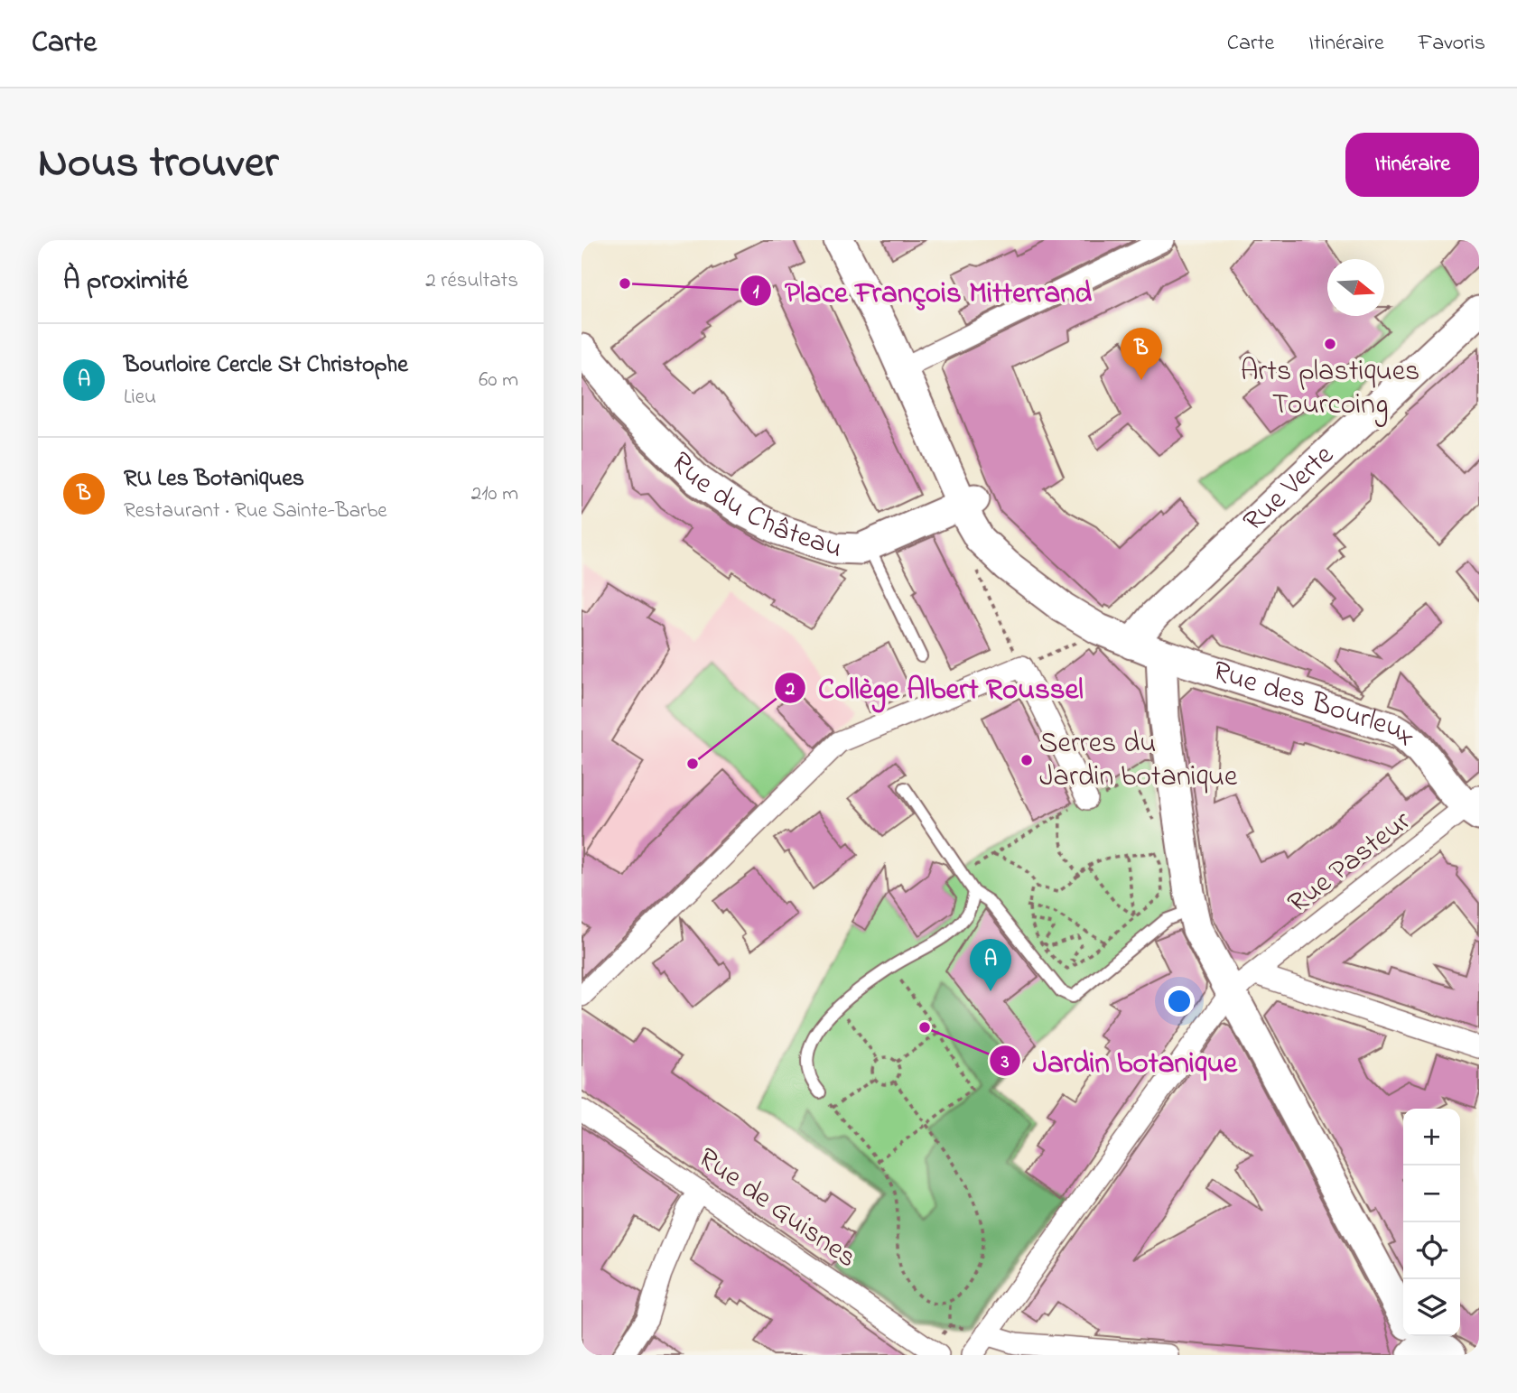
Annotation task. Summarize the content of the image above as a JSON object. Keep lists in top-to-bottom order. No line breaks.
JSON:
{"streets":{"street":["Rue Verte","Rue du Château","Rue des Bourleux","Rue Pasteur","Rue de Guisnes"]},"crossings":[["Rue Verte","Rue des Bourleux"],["Rue du Château","Rue des Bourleux"],["Rue des Bourleux","Rue Pasteur"]],"places":["Place François Mitterrand","Arts plastiques Tourcoing","Serres du Jardin botanique","Collège Albert Roussel","Jardin botanique"],"north":"right","page":{"header":"Carte","nav":["Carte","Itinéraire","Favoris"],"title":"Nous trouver","buttons":"Itinéraire","heading":["À proximité","2 résultats"],"list":[{"mark":"A","name":"Bourloire Cercle St Christophe","note":"Lieu","value":"60 m"},{"mark":"B","name":"RU Les Botaniques","note":"Restaurant · Rue Sainte-Barbe","value":"210 m"}],"pins":["B","A"],"map_buttons":["+","−"]}}
